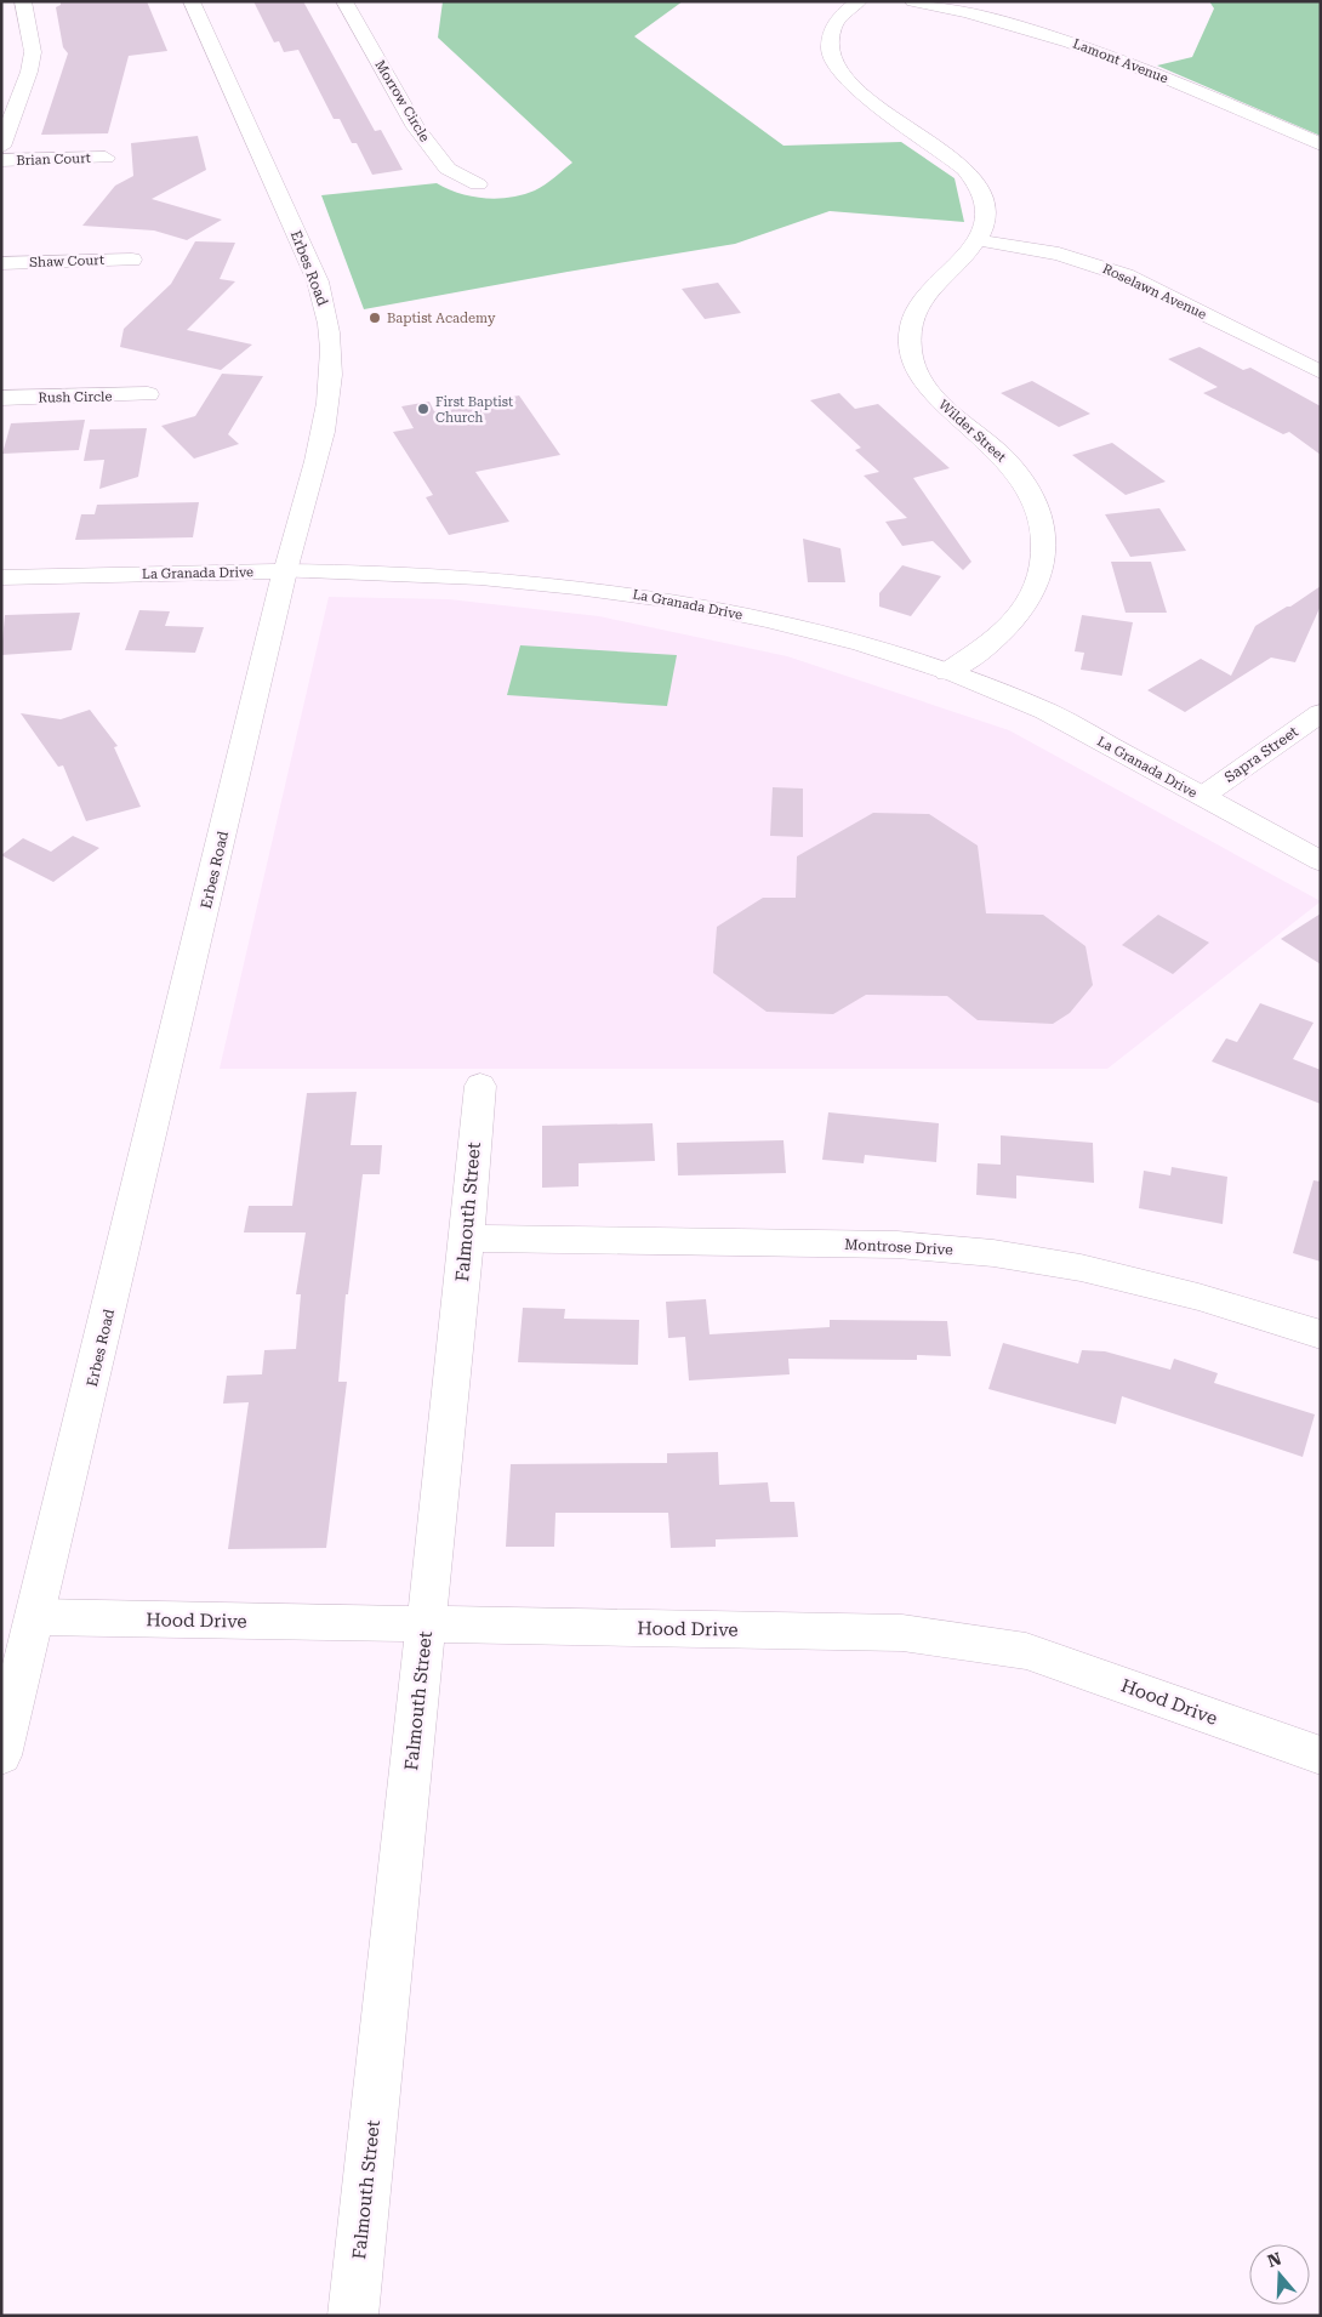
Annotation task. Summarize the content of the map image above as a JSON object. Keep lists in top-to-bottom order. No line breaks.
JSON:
{"streets":{"street":["Lamont Avenue","Morrow Circle","Brian Court","Shaw Court","Erbes Road","Roselawn Avenue","Rush Circle","Wilder Street","La Granada Drive","Sapra Street","Falmouth Street","Montrose Drive","Hood Drive"]},"crossings":[["Erbes Road","La Granada Drive"],["Erbes Road","Hood Drive"],["Roselawn Avenue","Wilder Street"],["Wilder Street","La Granada Drive"],["La Granada Drive","Sapra Street"],["Falmouth Street","Montrose Drive"],["Falmouth Street","Hood Drive"]],"places":["Baptist Academy","First Baptist Church"],"north":"top"}
